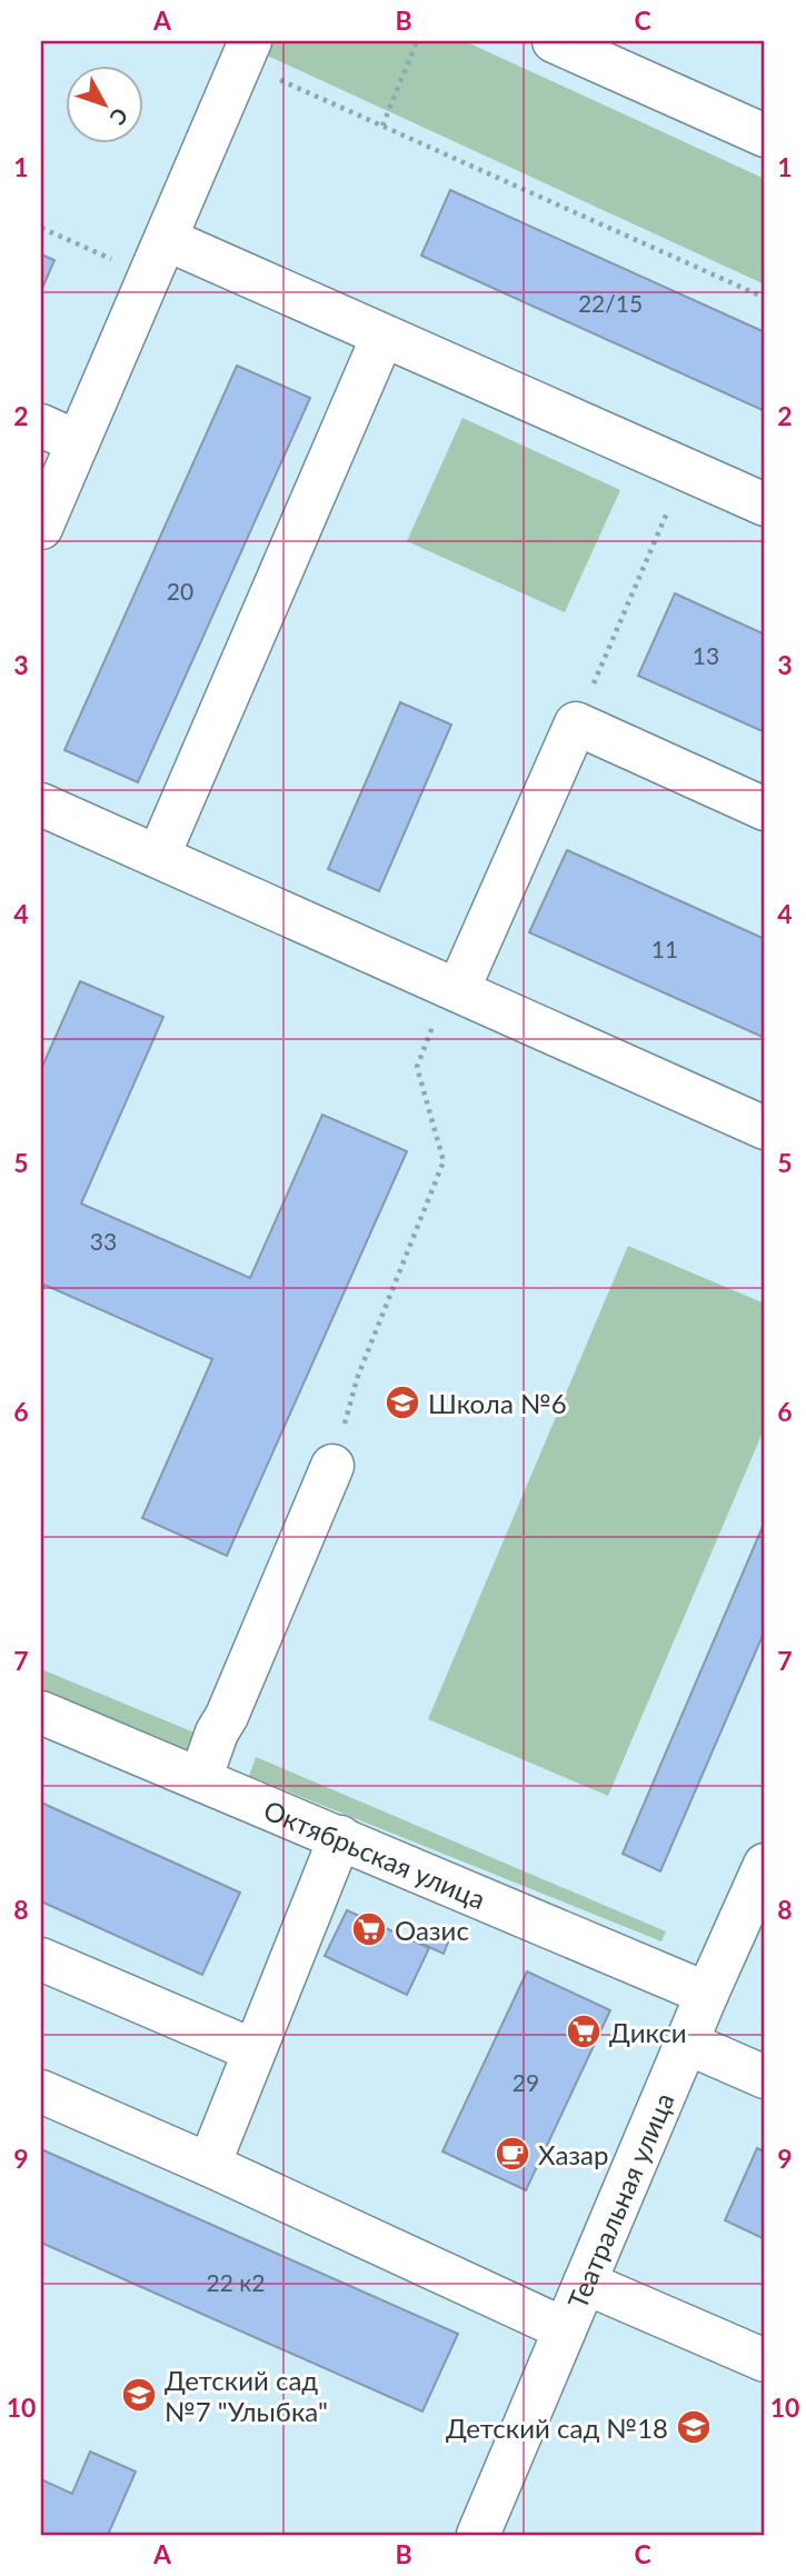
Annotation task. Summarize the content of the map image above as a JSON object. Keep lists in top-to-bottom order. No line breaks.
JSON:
{"streets":{"street":["Октябрьская улица","Театральная улица"]},"crossings":[["Октябрьская улица","Театральная улица"]],"places":{"school or university":["Школа №6","Детский сад №7 \"Улыбка\"","Детский сад №18"],"supermarket":["Оазис","Дикси"],"cafe":["Хазар"]},"house_numbers":["22/15","20","13","11","33","29","22 к2"],"north":"bottom right","grid":{"columns":["A","B","C"],"rows":["1","2","3","4","5","6","7","8","9","10"]}}
